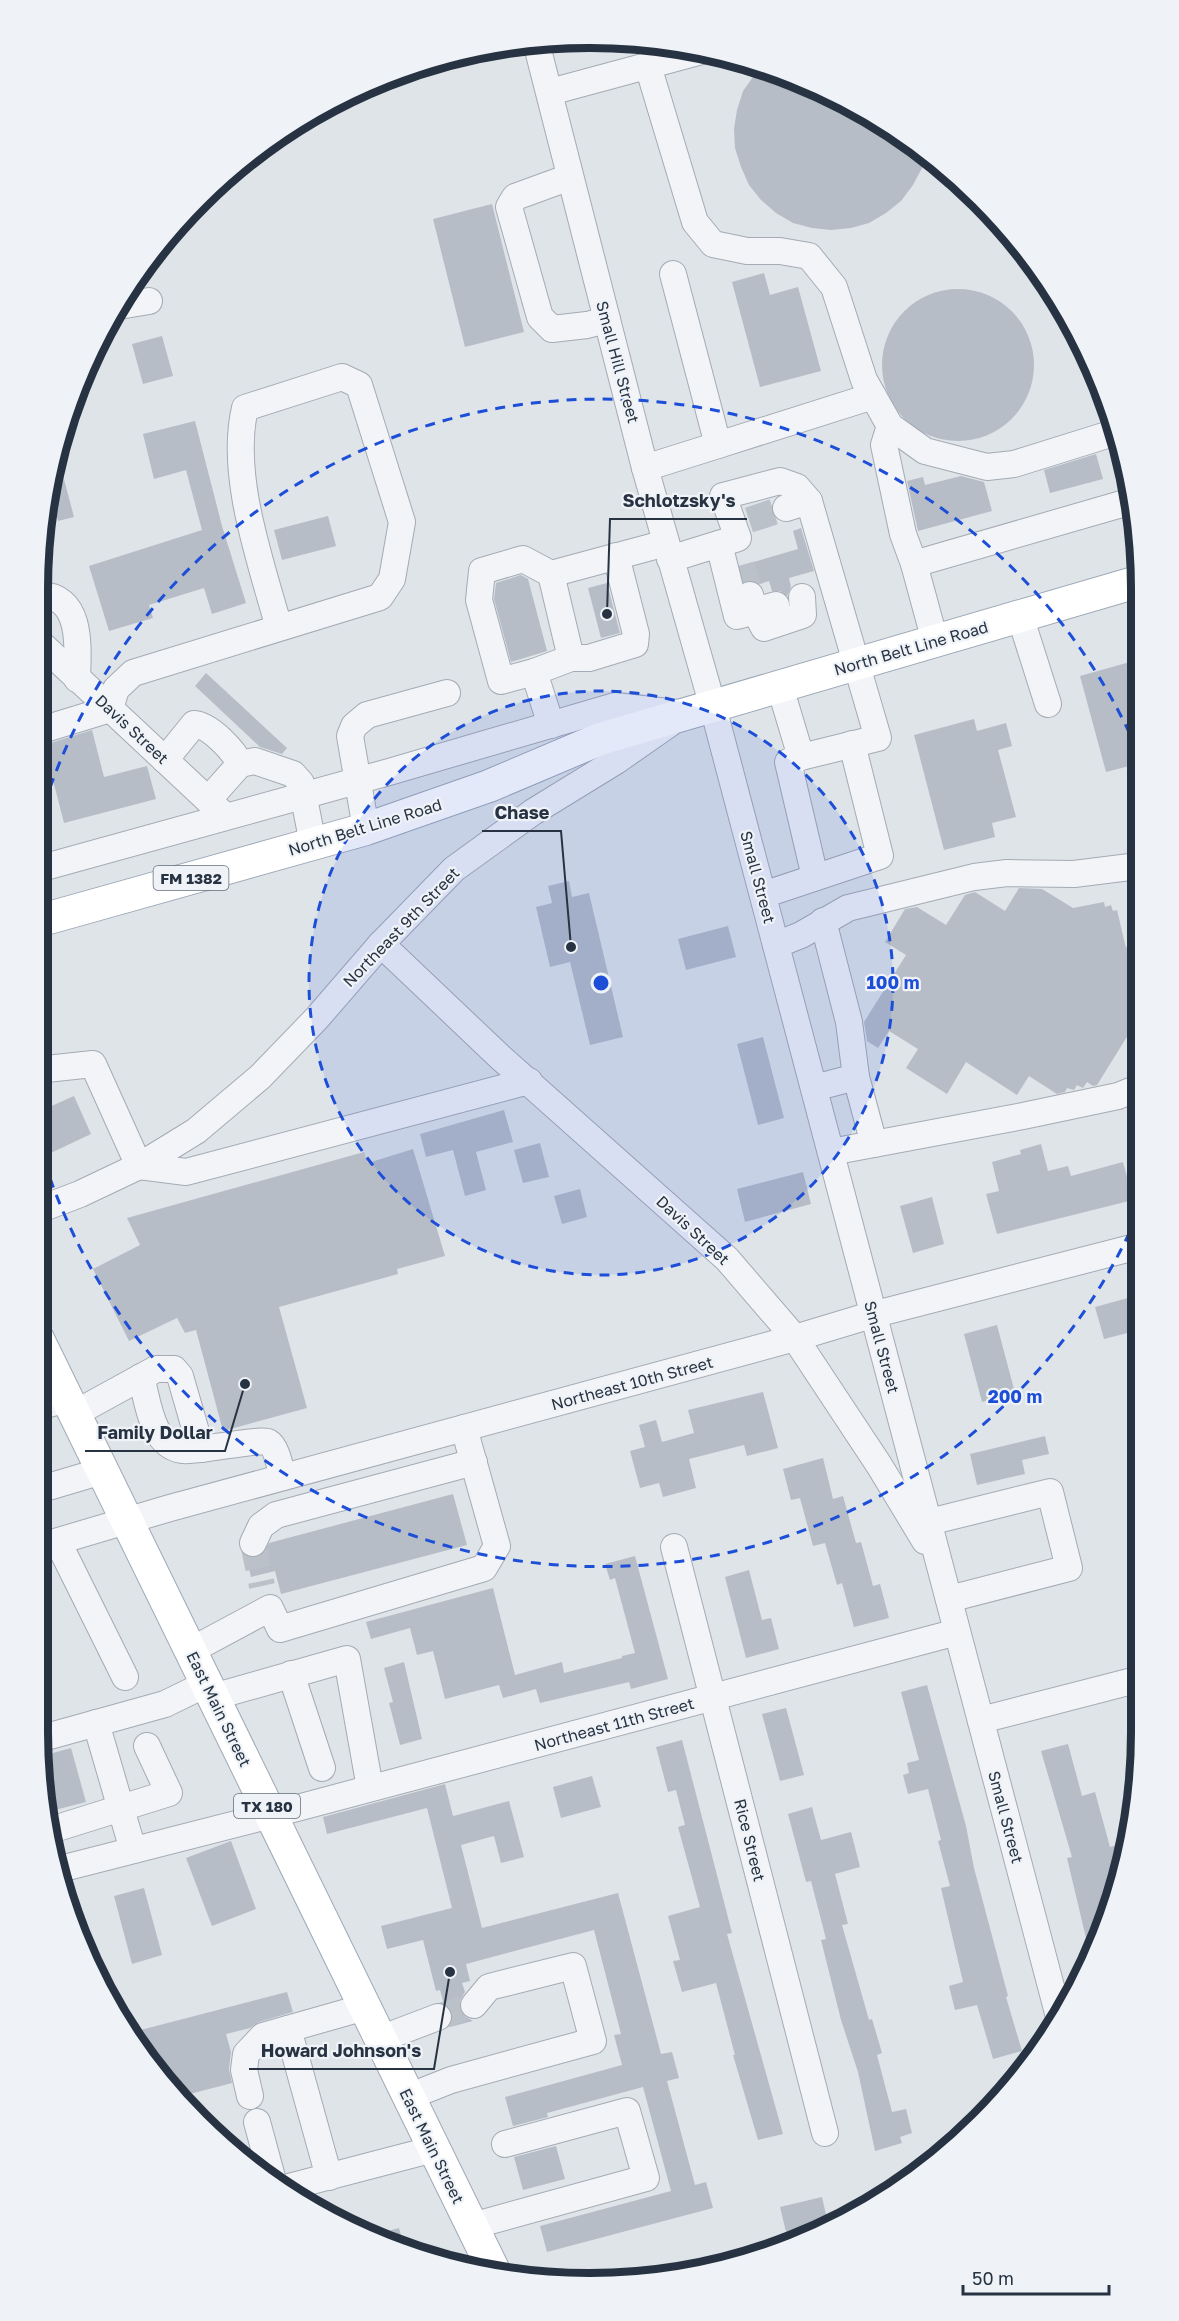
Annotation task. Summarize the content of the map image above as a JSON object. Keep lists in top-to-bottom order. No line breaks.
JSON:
{"streets":{"main road":["North Belt Line Road","FM 1382","East Main Street","TX 180"],"street":["Small Hill Street","Davis Street","Small Street","Northeast 9th Street","Northeast 10th Street","Northeast 11th Street","Rice Street"]},"crossings":[["Small Hill Street","North Belt Line Road"],["Small Hill Street","Small Street"],["Small Hill Street","Northeast 9th Street"],["North Belt Line Road","Davis Street"],["North Belt Line Road","Small Street"],["North Belt Line Road","Northeast 9th Street"],["Davis Street","Small Street"],["Davis Street","Northeast 9th Street"],["Davis Street","Northeast 10th Street"],["Small Street","Northeast 9th Street"],["Small Street","Northeast 10th Street"],["Small Street","Northeast 11th Street"],["Northeast 10th Street","East Main Street"],["East Main Street","Northeast 11th Street"],["Northeast 11th Street","Rice Street"]],"places":["Schlotzsky's","Chase","Family Dollar","Howard Johnson's"],"scale_bar":"50 m","rings":["100 m","200 m"]}
